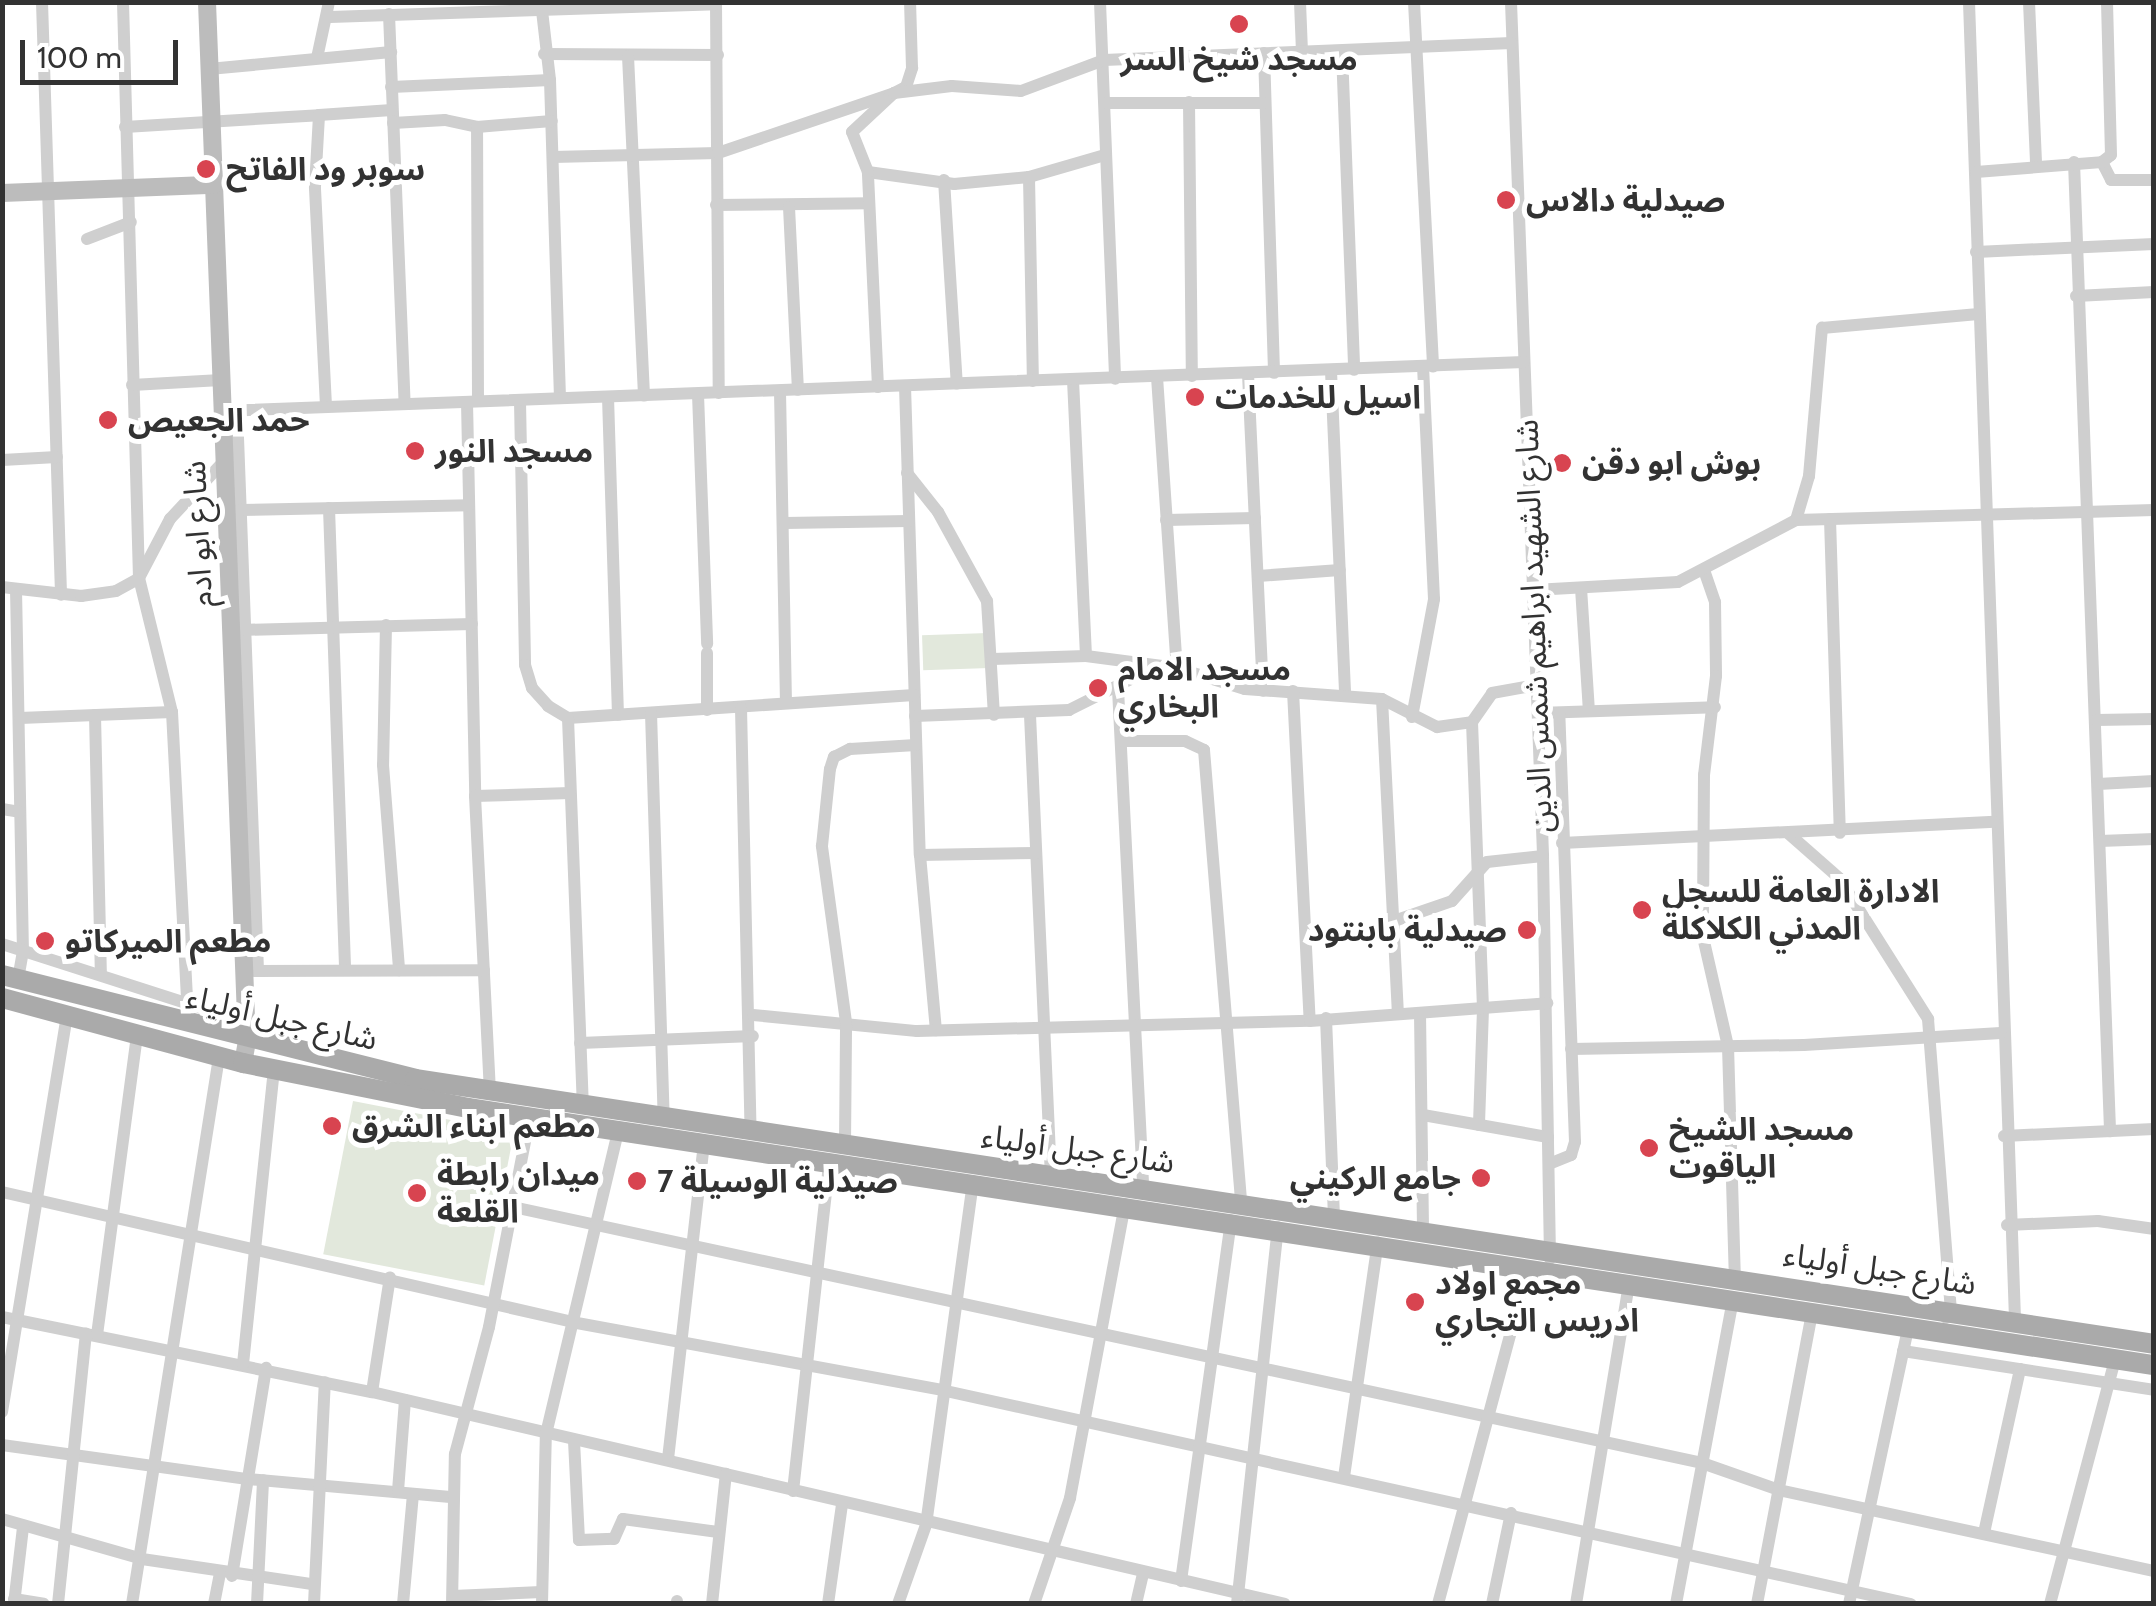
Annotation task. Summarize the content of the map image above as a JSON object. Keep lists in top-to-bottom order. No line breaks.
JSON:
{"streets":{"main road":["شارع جبل أولياء"],"street":["شارع ابو ادم","شارع الشهيد ابراهيم شمس الدين"]},"crossings":[["شارع ابو ادم","شارع جبل أولياء"],["شارع الشهيد ابراهيم شمس الدين","شارع جبل أولياء"]],"places":["مسجد شيخ السر","سوبر ود الفاتح","صيدلية دالاس","اسيل للخدمات","حمد الجعيص","مسجد النور","بوش ابو دقن","مسجد الامام البخاري","الادارة العامة للسجل المدني الكلاكلة","صيدلية بابنتود","مطعم الميركاتو","مطعم ابناء الشرق","مسجد الشيخ الياقوت","جامع الركيني","صيدلية الوسيلة 7","ميدان رابطة القلعة","مجمع اولاد ادريس التجاري"],"scale_bar":"100 m"}
